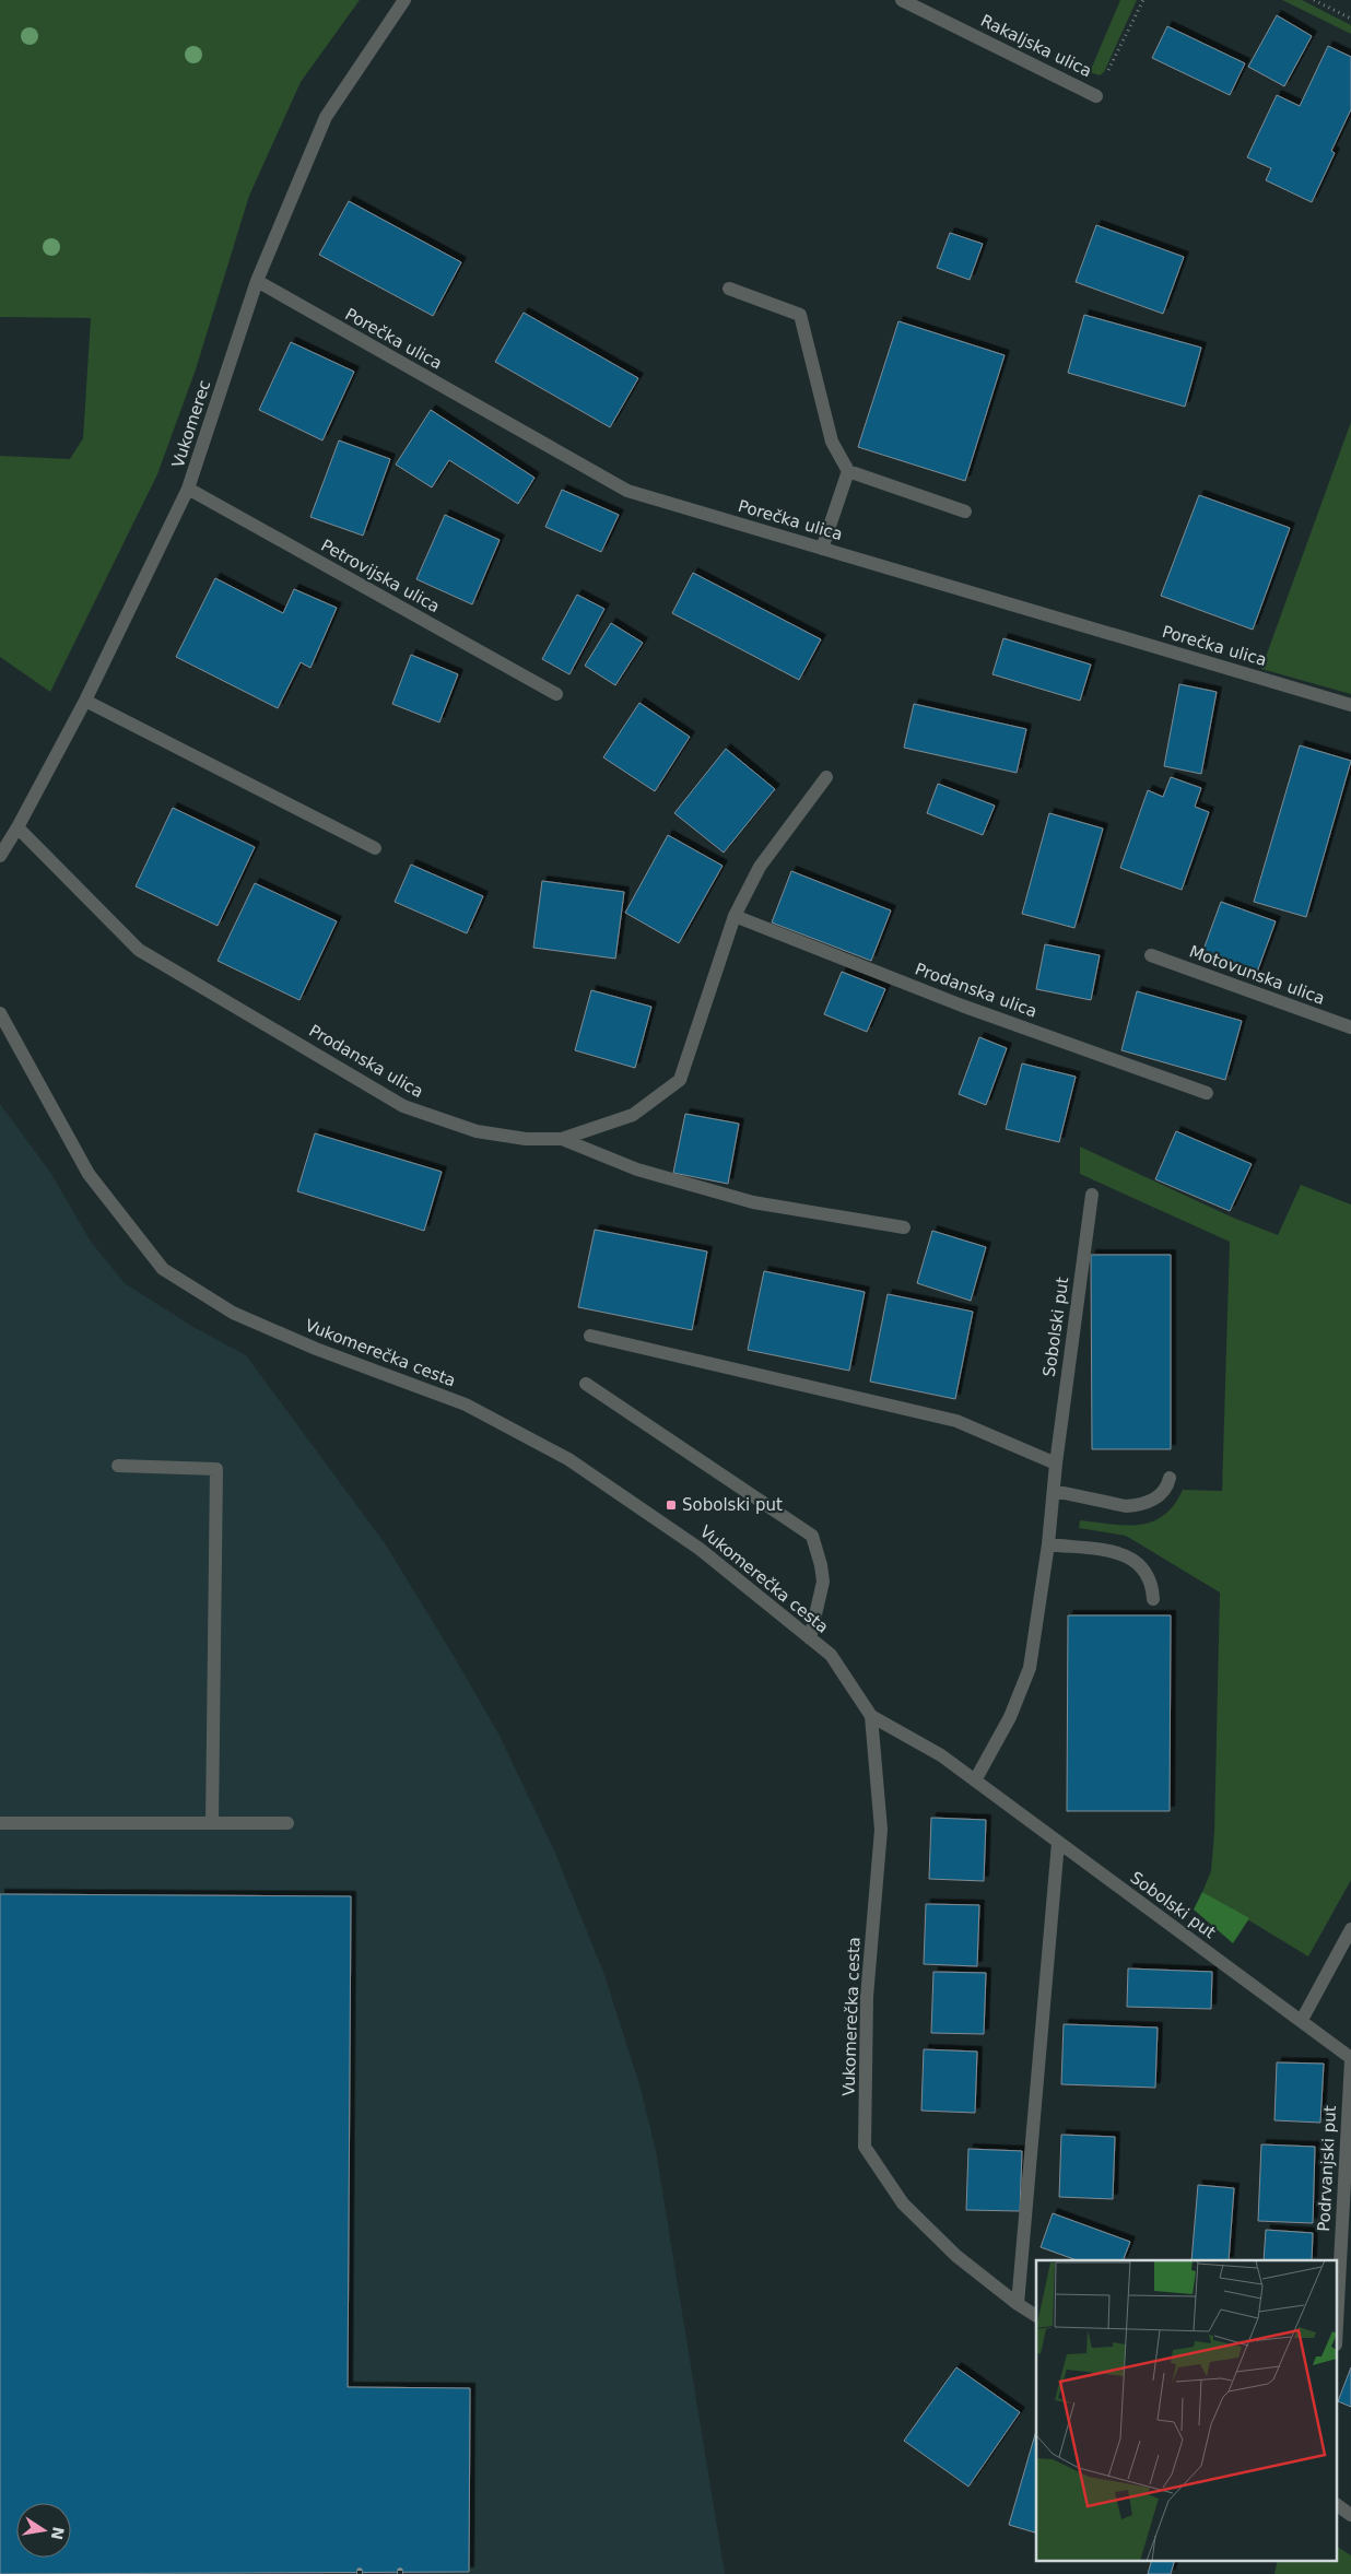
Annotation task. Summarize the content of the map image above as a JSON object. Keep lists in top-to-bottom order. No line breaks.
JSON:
{"streets":{"street":["Rakaljska ulica","Porečka ulica","Vukomerec","Petrovijska ulica","Motovunska ulica","Prodanska ulica","Sobolski put","Vukomerečka cesta","Podrvanjski put"]},"crossings":[["Porečka ulica","Vukomerec"],["Vukomerec","Petrovijska ulica"],["Vukomerec","Prodanska ulica"],["Sobolski put","Vukomerečka cesta"],["Sobolski put","Podrvanjski put"]],"places":{"transit":["Sobolski put"]},"north":"right"}
